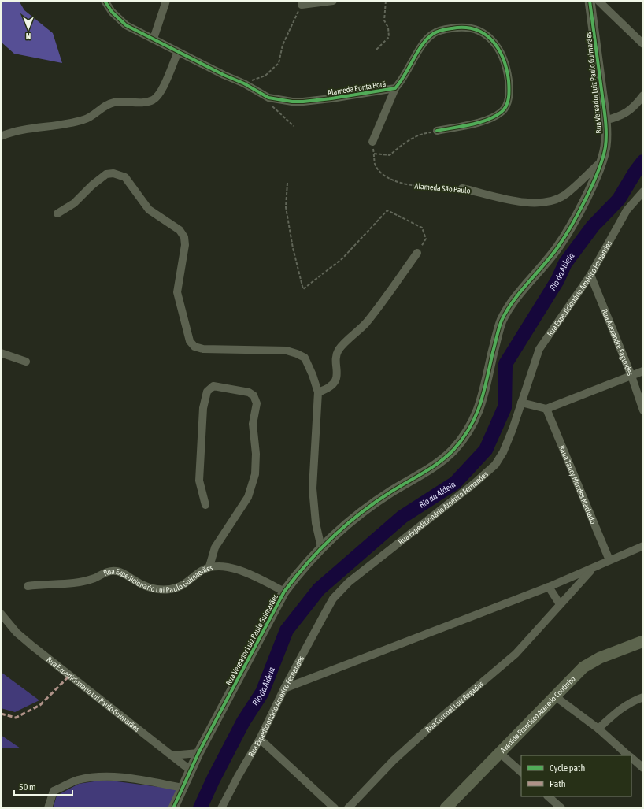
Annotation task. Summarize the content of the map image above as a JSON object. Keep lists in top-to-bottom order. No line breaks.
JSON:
{"streets":{"main road":["Avenida Francisco Azeredo Coutinho"],"street":["Rua Vereador Luiz Paulo Guimarães","Alameda Ponta Porã","Alameda São Paulo","Rua Expedicionário Américo Fernandes","Rua Alexandre Fagundes","Raua Tancy Mendes Machado","Rua Expedicionário Lui Paulo Guimaerães","Rua Expedicionário Lui Paulo Guimarães","Rua Coronel Luiz Regadas"]},"crossings":[["Rua Vereador Luiz Paulo Guimarães","Alameda São Paulo"],["Rua Vereador Luiz Paulo Guimarães","Rua Expedicionário Lui Paulo Guimaerães"],["Rua Vereador Luiz Paulo Guimarães","Rua Expedicionário Lui Paulo Guimarães"],["Rua Expedicionário Américo Fernandes","Rua Alexandre Fagundes"],["Rua Expedicionário Américo Fernandes","Rua Coronel Luiz Regadas"],["Raua Tancy Mendes Machado","Rua Coronel Luiz Regadas"]],"water":["Rio da Aldeia"],"legend":["Cycle path","Path"],"scale_bar":"50 m","north":"bottom"}
